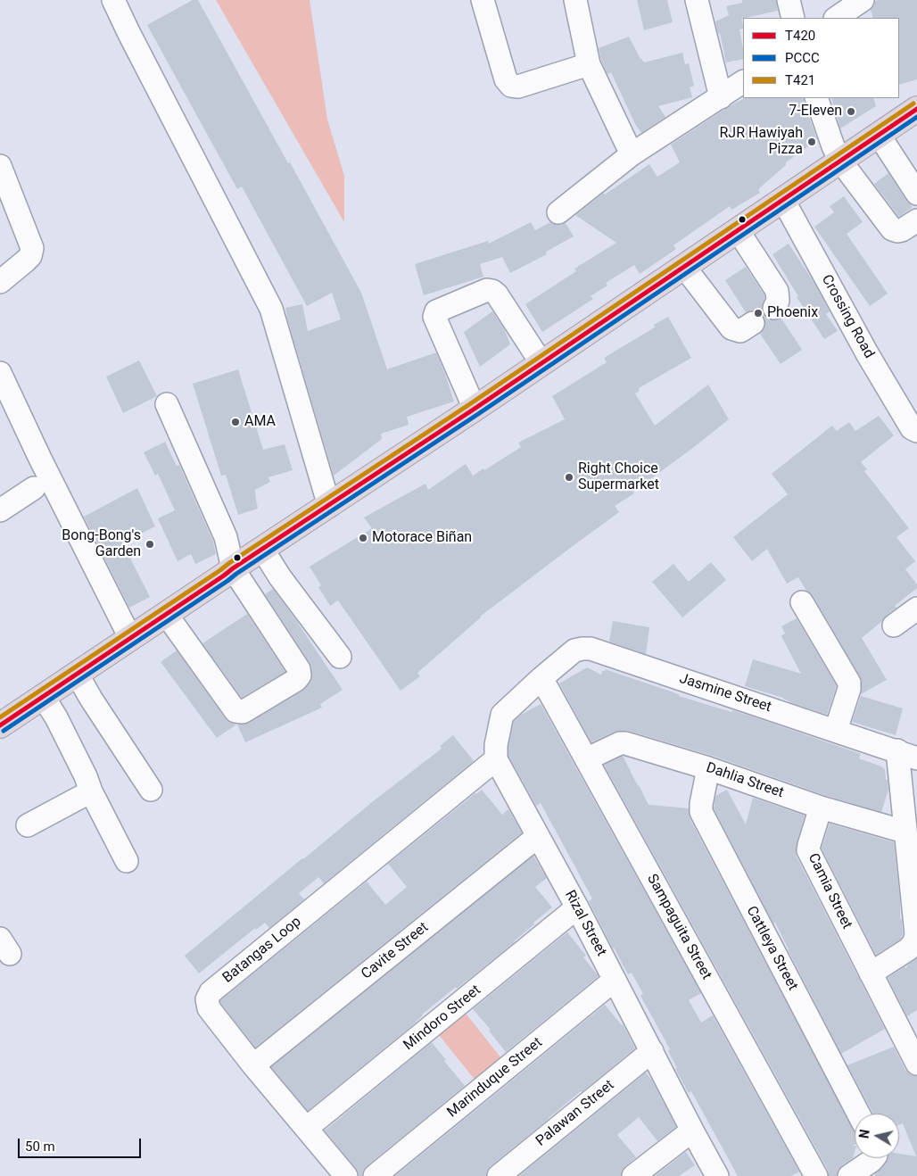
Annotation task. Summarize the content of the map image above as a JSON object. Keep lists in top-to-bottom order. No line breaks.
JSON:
{"streets":{"street":["Crossing Road","Jasmine Street","Dahlia Street","Camia Street","Rizal Street","Sampaguita Street","Cattleya Street","Batangas Loop","Cavite Street","Mindoro Street","Marinduque Street","Palawan Street"]},"crossings":[["Jasmine Street","Sampaguita Street"],["Dahlia Street","Camia Street"],["Dahlia Street","Sampaguita Street"],["Dahlia Street","Cattleya Street"],["Rizal Street","Batangas Loop"],["Rizal Street","Cavite Street"],["Rizal Street","Mindoro Street"],["Rizal Street","Marinduque Street"],["Rizal Street","Palawan Street"],["Batangas Loop","Cavite Street"],["Batangas Loop","Mindoro Street"]],"places":["7-Eleven","RJR Hawiyah Pizza","Phoenix","AMA","Right Choice Supermarket","Motorace Biñan","Bong-Bong's Garden"],"lines":["transit line T421","transit line T420","transit line PCCC"],"legend":["T420","PCCC","T421"],"scale_bar":"50 m","north":"left"}
